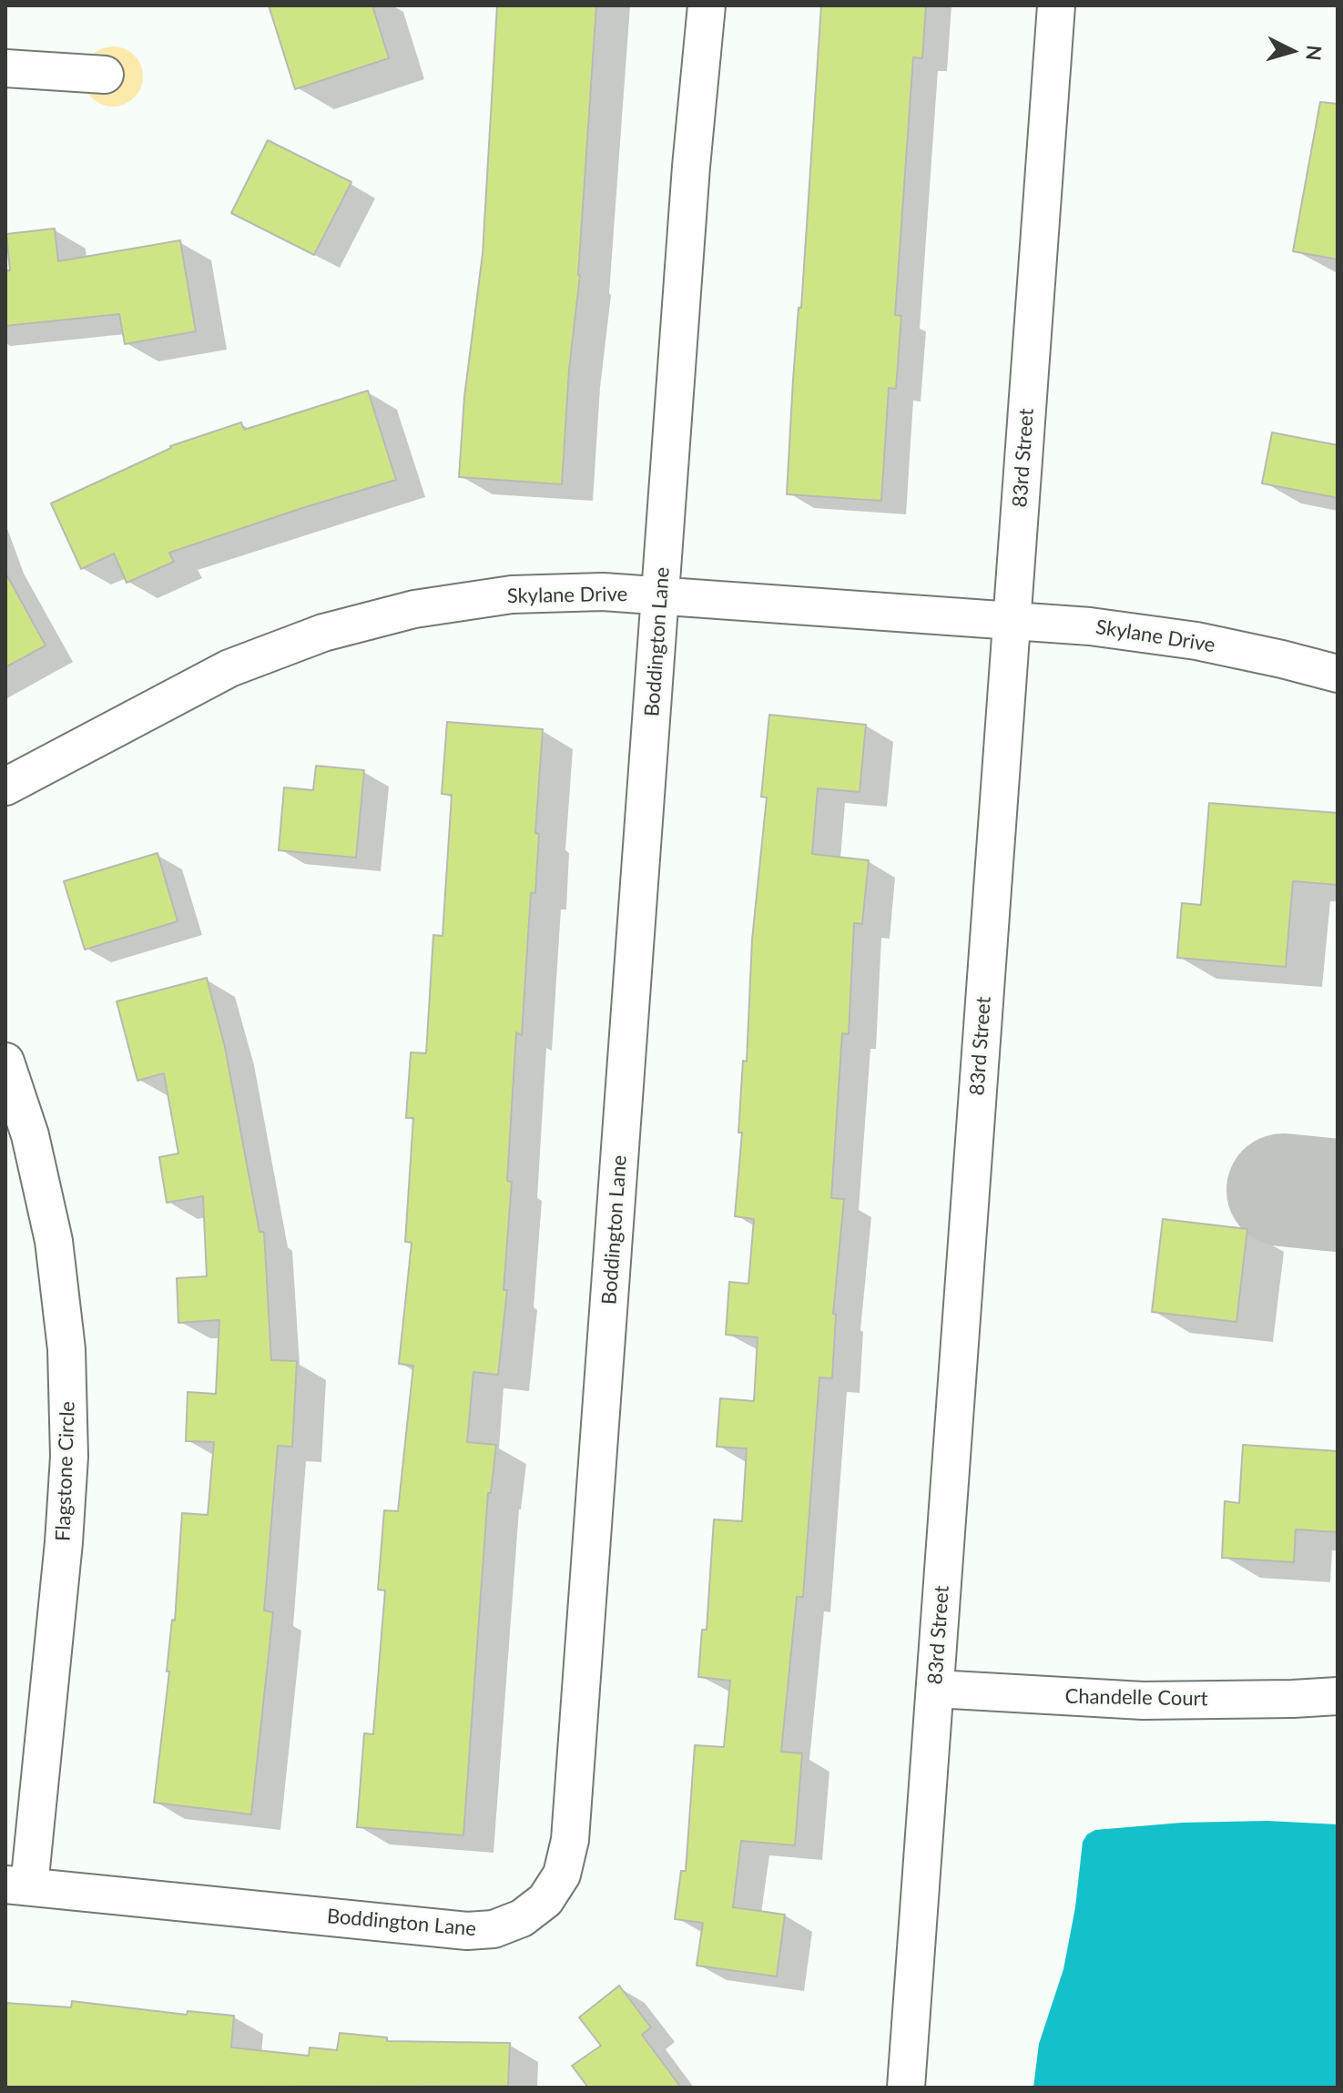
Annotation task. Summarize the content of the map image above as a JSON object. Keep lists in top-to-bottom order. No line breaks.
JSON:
{"streets":{"street":["83rd Street","Skylane Drive","Boddington Lane","Flagstone Circle","Chandelle Court"]},"crossings":[["83rd Street","Skylane Drive"],["83rd Street","Chandelle Court"],["Skylane Drive","Boddington Lane"],["Boddington Lane","Flagstone Circle"]],"north":"right"}
